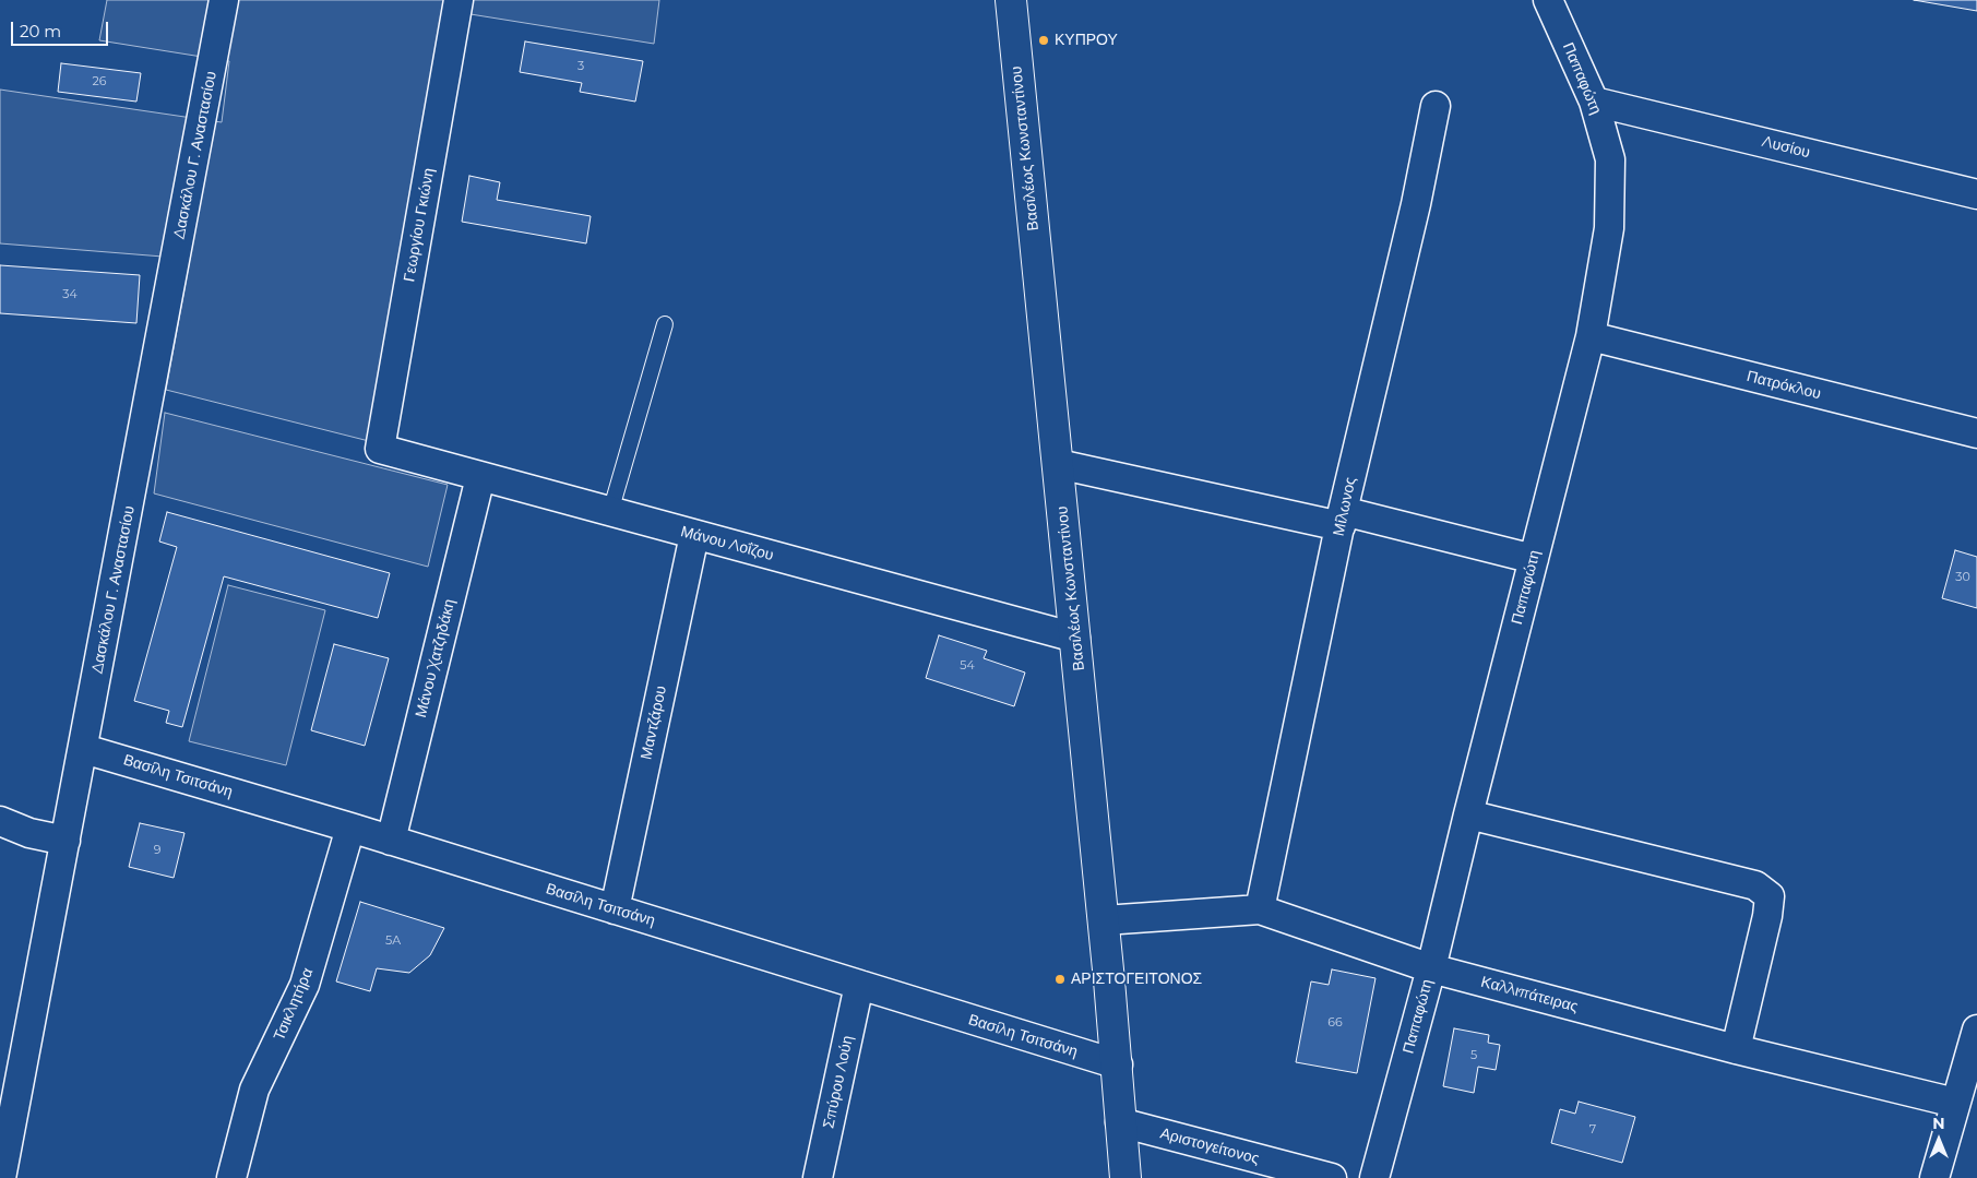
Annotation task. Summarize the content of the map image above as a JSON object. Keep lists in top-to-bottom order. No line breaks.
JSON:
{"streets":{"main road":["Βασιλέως Κωνσταντίνου"],"street":["Παπαφώτη","Λυσίου","Δασκάλου Γ. Αναστασίου","Γεωργίου Γκιώνη","Πατρόκλου","Μίλωνος","Μάνου Λοΐζου","Μάνου Χατζηδάκη","Μαντζάρου","Βασίλη Τσιτσάνη","Καλλιπάτειρας","Τσικλητήρα","Σπύρου Λούη","Αριστογείτονος"]},"crossings":[["Παπαφώτη","Λυσίου"],["Παπαφώτη","Πατρόκλου"],["Παπαφώτη","Καλλιπάτειρας"],["Βασιλέως Κωνσταντίνου","Μάνου Λοΐζου"],["Βασιλέως Κωνσταντίνου","Βασίλη Τσιτσάνη"],["Βασιλέως Κωνσταντίνου","Καλλιπάτειρας"],["Βασιλέως Κωνσταντίνου","Αριστογείτονος"],["Δασκάλου Γ. Αναστασίου","Βασίλη Τσιτσάνη"],["Γεωργίου Γκιώνη","Μάνου Λοΐζου"],["Μίλωνος","Καλλιπάτειρας"],["Μάνου Λοΐζου","Μάνου Χατζηδάκη"],["Μάνου Λοΐζου","Μαντζάρου"],["Μάνου Χατζηδάκη","Βασίλη Τσιτσάνη"],["Μαντζάρου","Βασίλη Τσιτσάνη"],["Βασίλη Τσιτσάνη","Τσικλητήρα"],["Βασίλη Τσιτσάνη","Σπύρου Λούη"]],"places":["ΚΥΠΡΟΥ","ΑΡΙΣΤΟΓΕΙΤΟΝΟΣ"],"house_numbers":["3","26","34","30","54","9","5A","66","5","7"],"scale_bar":"20 m","north":"top"}
